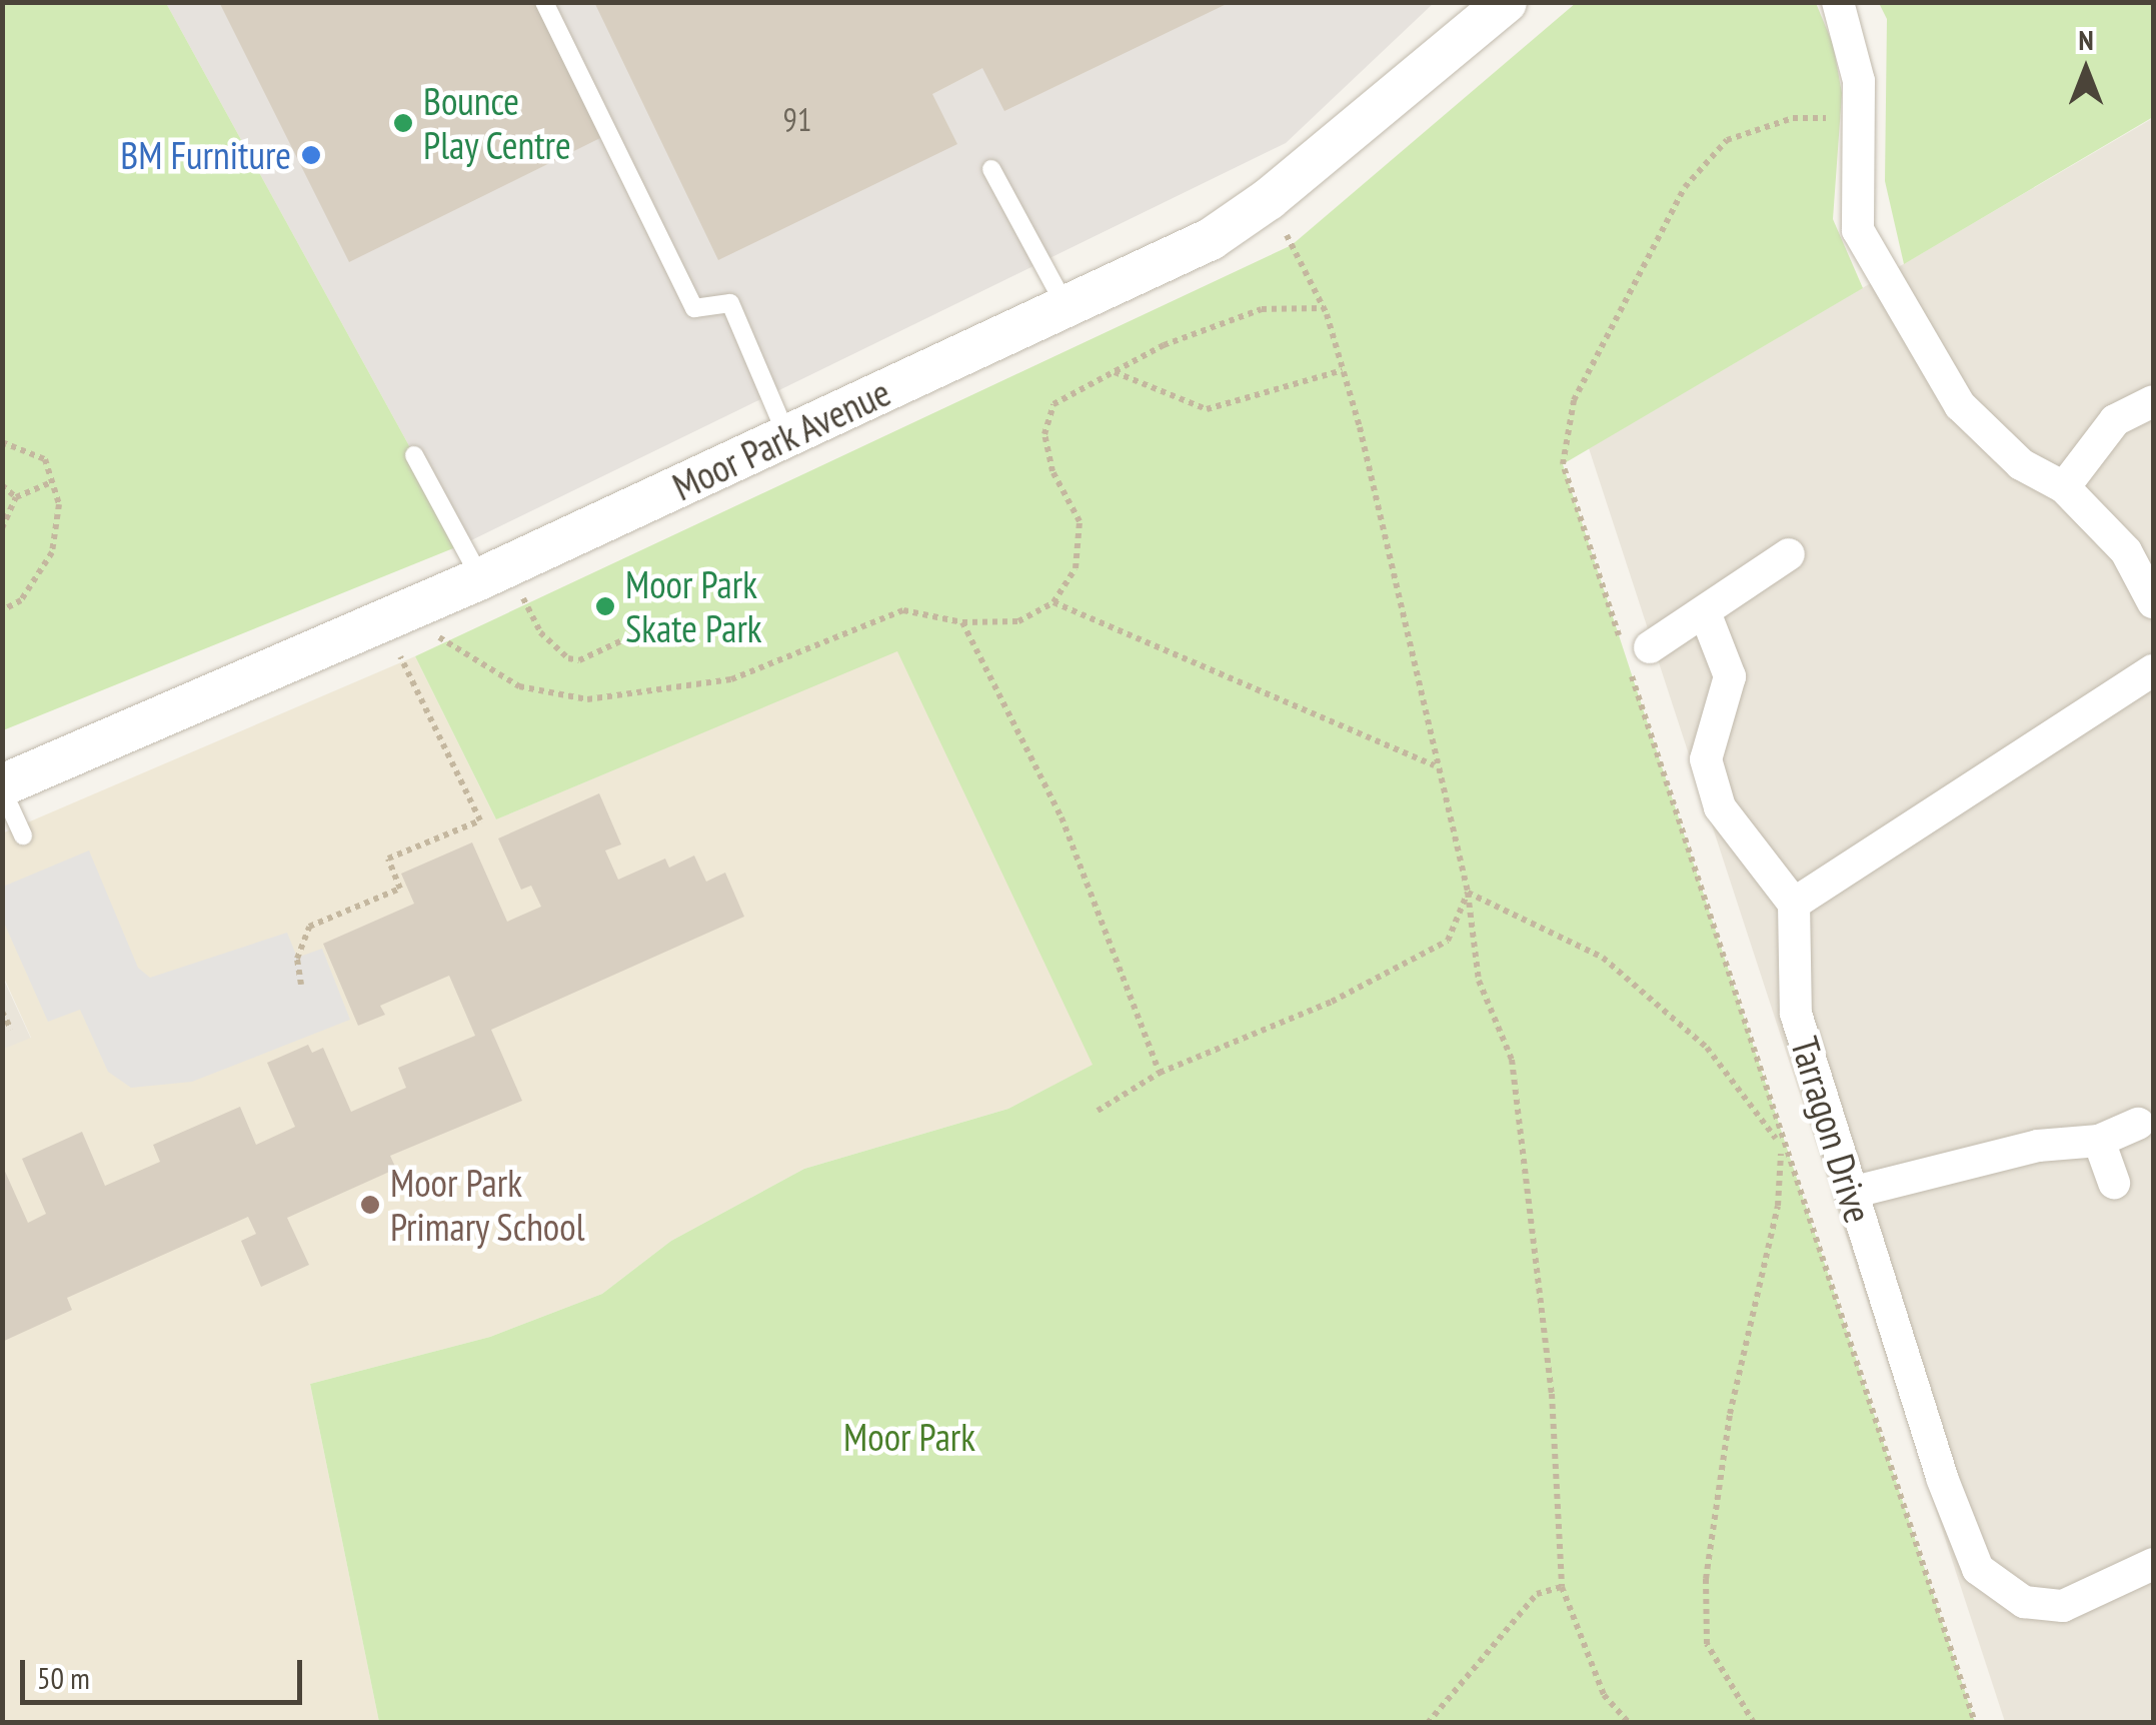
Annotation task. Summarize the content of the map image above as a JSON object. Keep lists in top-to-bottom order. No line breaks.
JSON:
{"streets":{"street":["Moor Park Avenue","Tarragon Drive"]},"parks":["Moor Park"],"places":["Bounce Play Centre","BM Furniture","Moor Park Skate Park","Moor Park Primary School"],"house_numbers":["91"],"scale_bar":"50 m","north":"top"}
